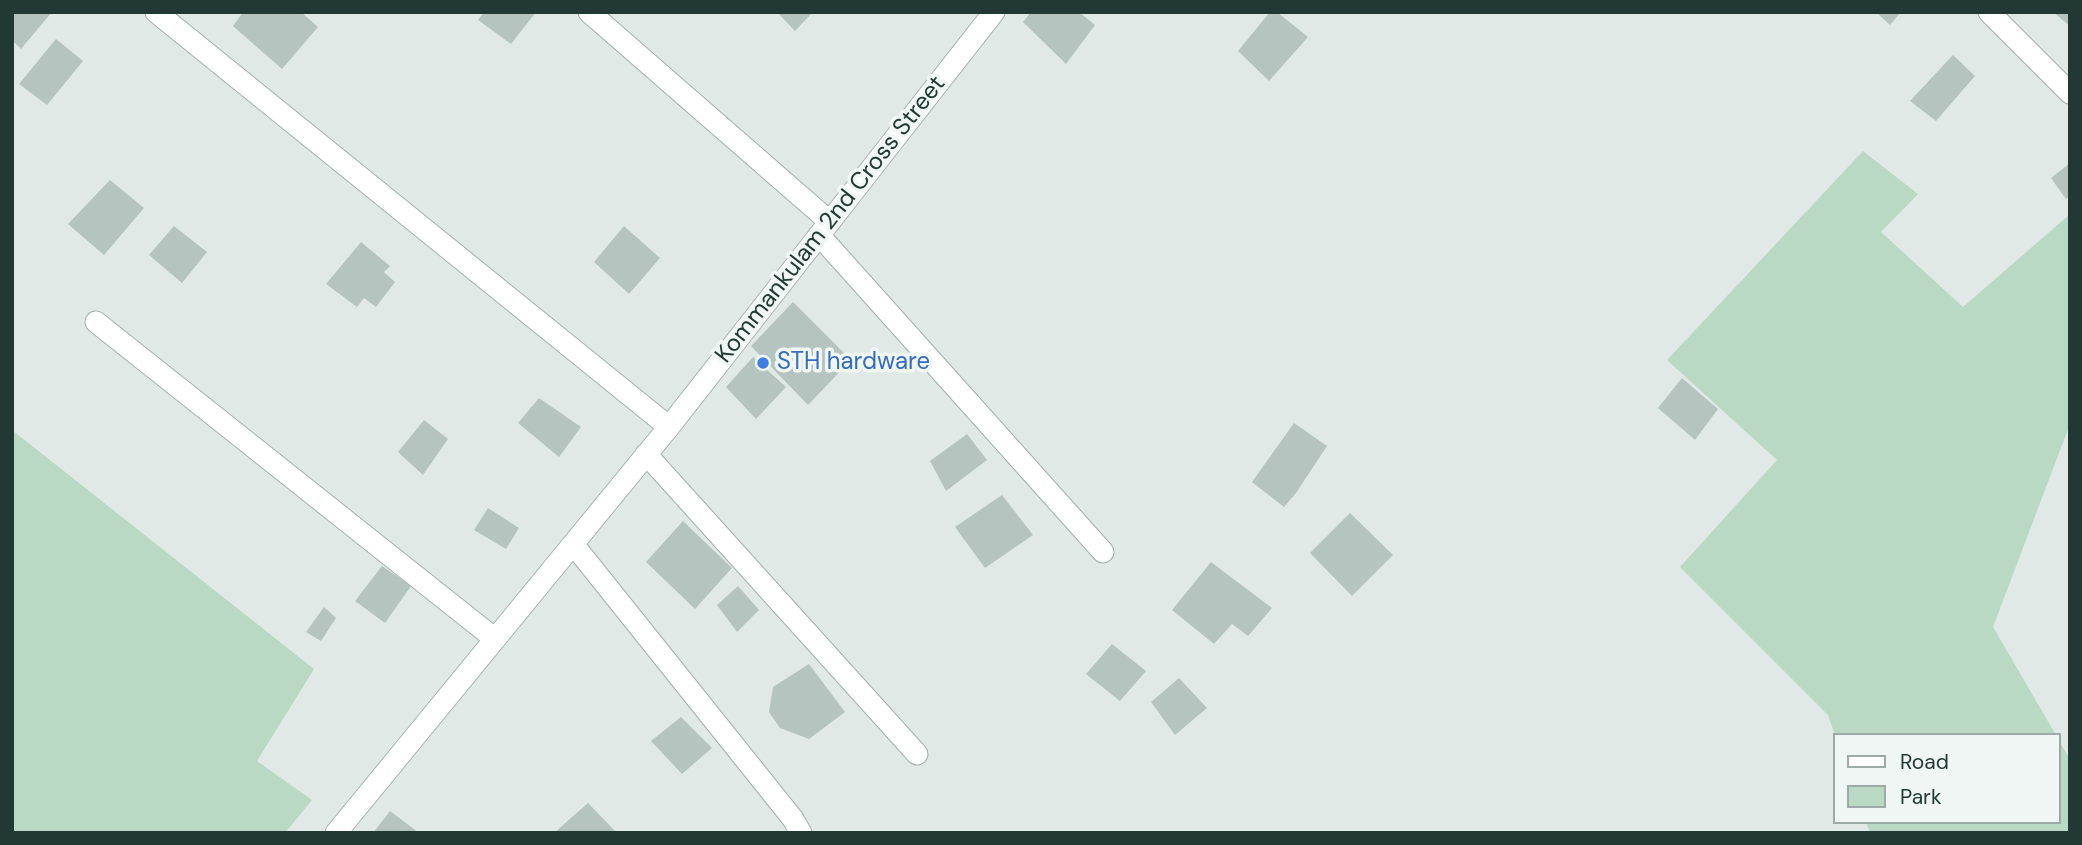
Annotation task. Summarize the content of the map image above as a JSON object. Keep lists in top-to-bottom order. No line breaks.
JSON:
{"streets":{"street":["Kommankulam 2nd Cross Street"]},"places":["STH hardware"],"legend":["Road","Park"]}
